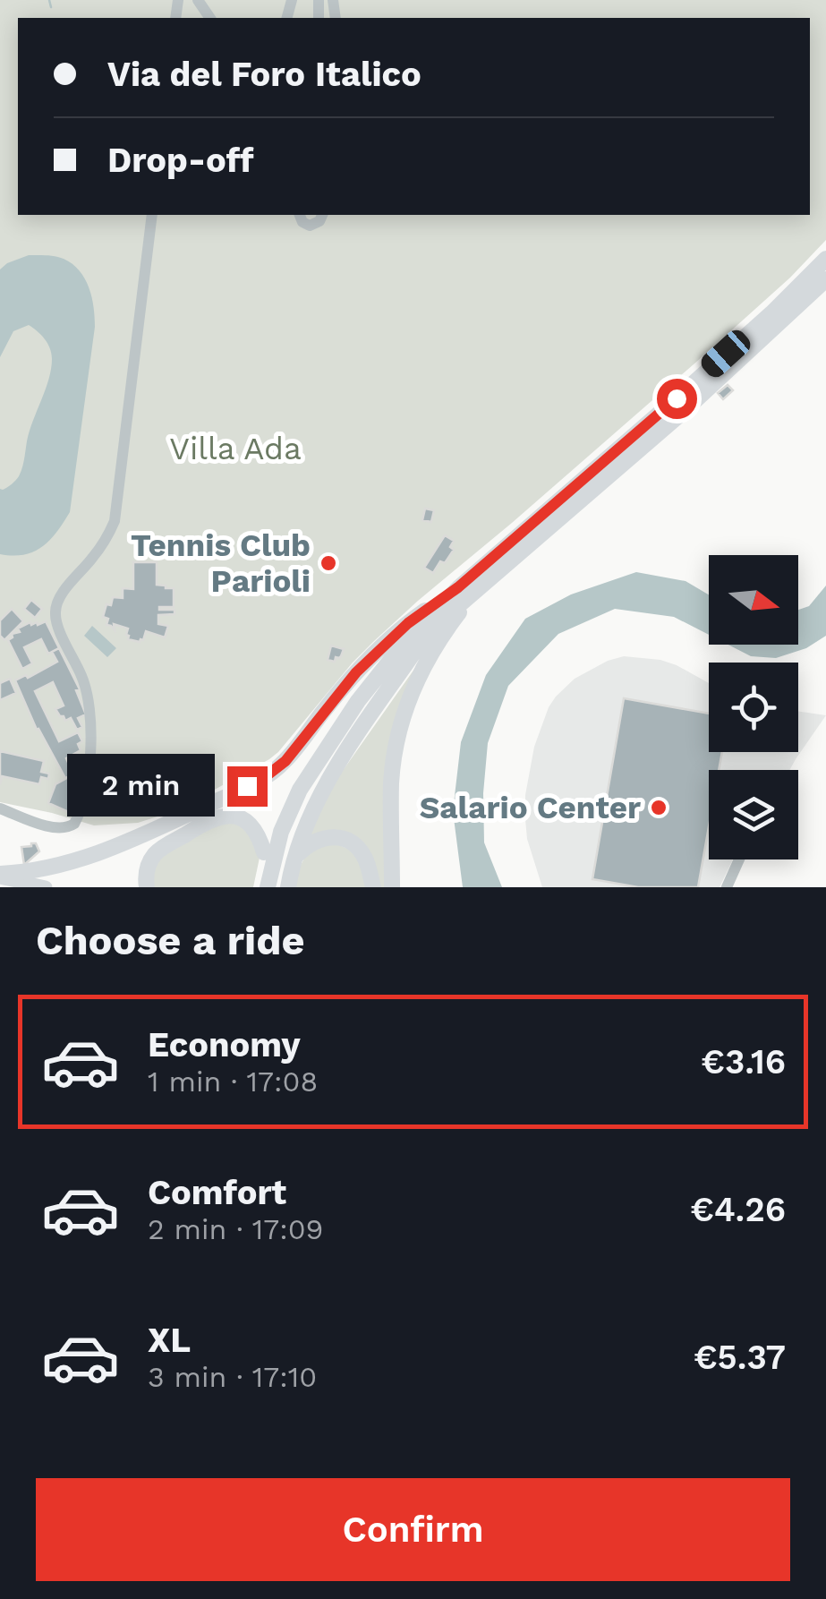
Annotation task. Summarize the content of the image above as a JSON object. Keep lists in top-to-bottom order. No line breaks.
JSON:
{"parks":["Villa Ada"],"places":["Tennis Club Parioli","Salario Center"],"north":"right","page":{"banner":["Via del Foro Italico","Drop-off"],"bubble":"2 min","heading":"Choose a ride","list":[{"name":"Economy","note":"1 min · 17:08","value":"€3.16"},{"name":"Comfort","note":"2 min · 17:09","value":"€4.26"},{"name":"XL","note":"3 min · 17:10","value":"€5.37"}],"buttons":"Confirm"}}
